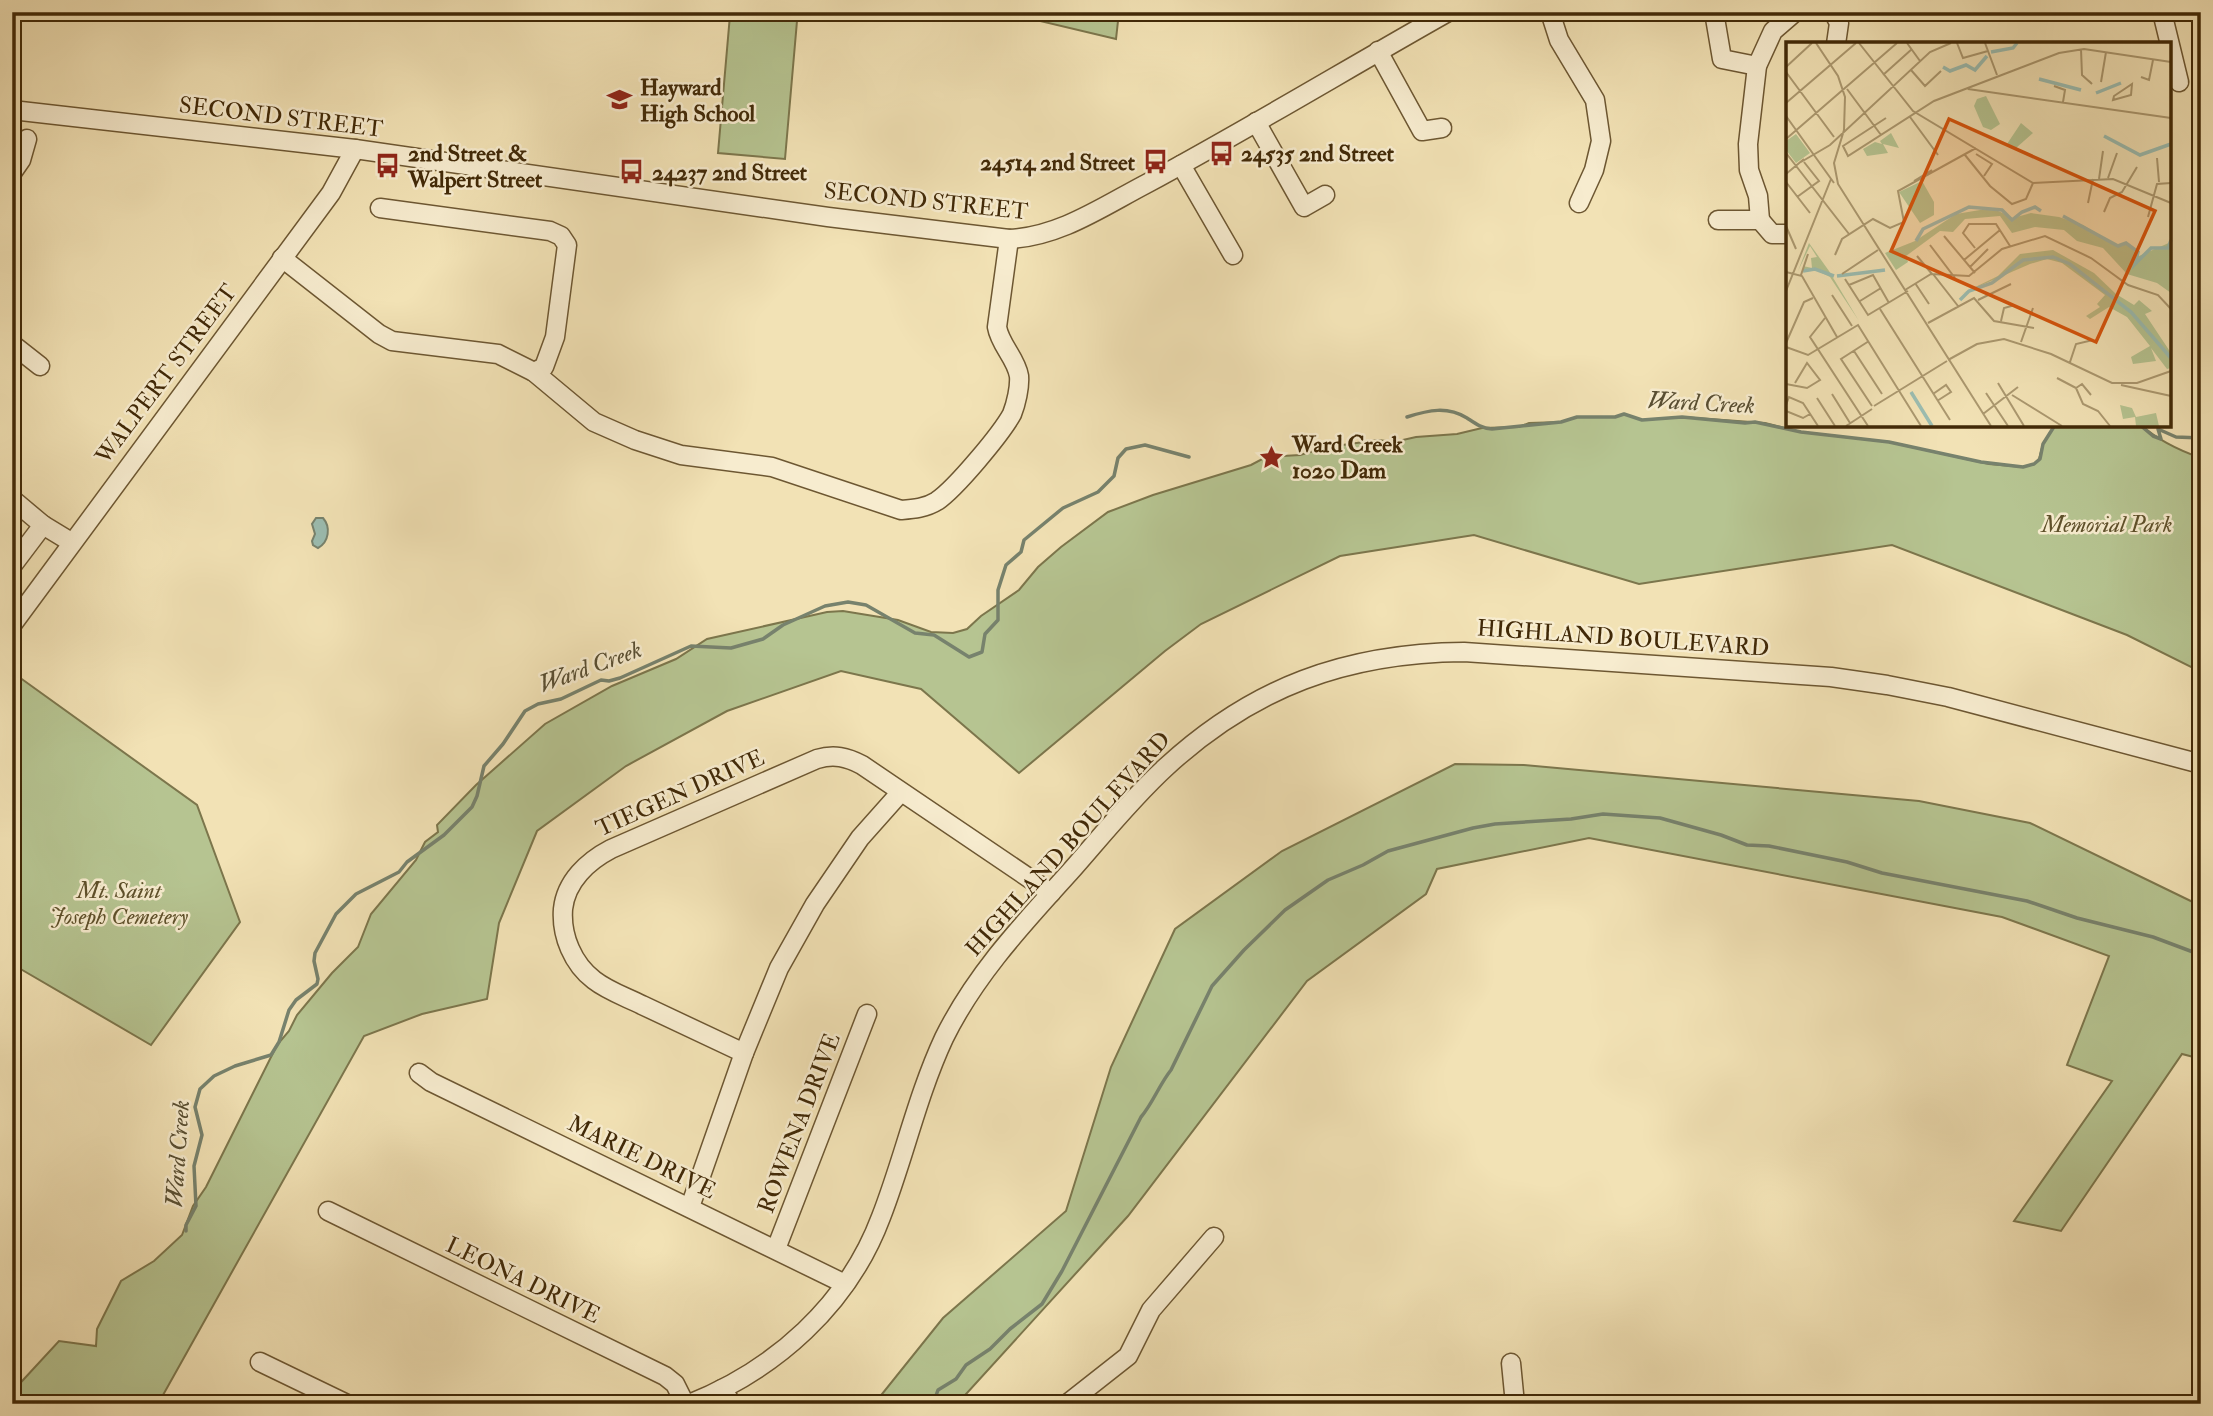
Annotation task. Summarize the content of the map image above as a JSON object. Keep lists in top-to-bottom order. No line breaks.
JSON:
{"streets":{"street":["SECOND STREET","WALPERT STREET","HIGHLAND BOULEVARD","TIEGEN DRIVE","ROWENA DRIVE","MARIE DRIVE","LEONA DRIVE"]},"crossings":[["SECOND STREET","WALPERT STREET"],["HIGHLAND BOULEVARD","TIEGEN DRIVE"],["HIGHLAND BOULEVARD","MARIE DRIVE"],["HIGHLAND BOULEVARD","LEONA DRIVE"],["ROWENA DRIVE","MARIE DRIVE"]],"water":["Ward Creek"],"parks":["Memorial Park","Mt. Saint Joseph Cemetery"],"places":{"school or university":["Hayward High School"],"bus stop":["24535 2nd Street","24514 2nd Street","2nd Street & Walpert Street","24237 2nd Street"],"place":["Ward Creek 1020 Dam"]}}
